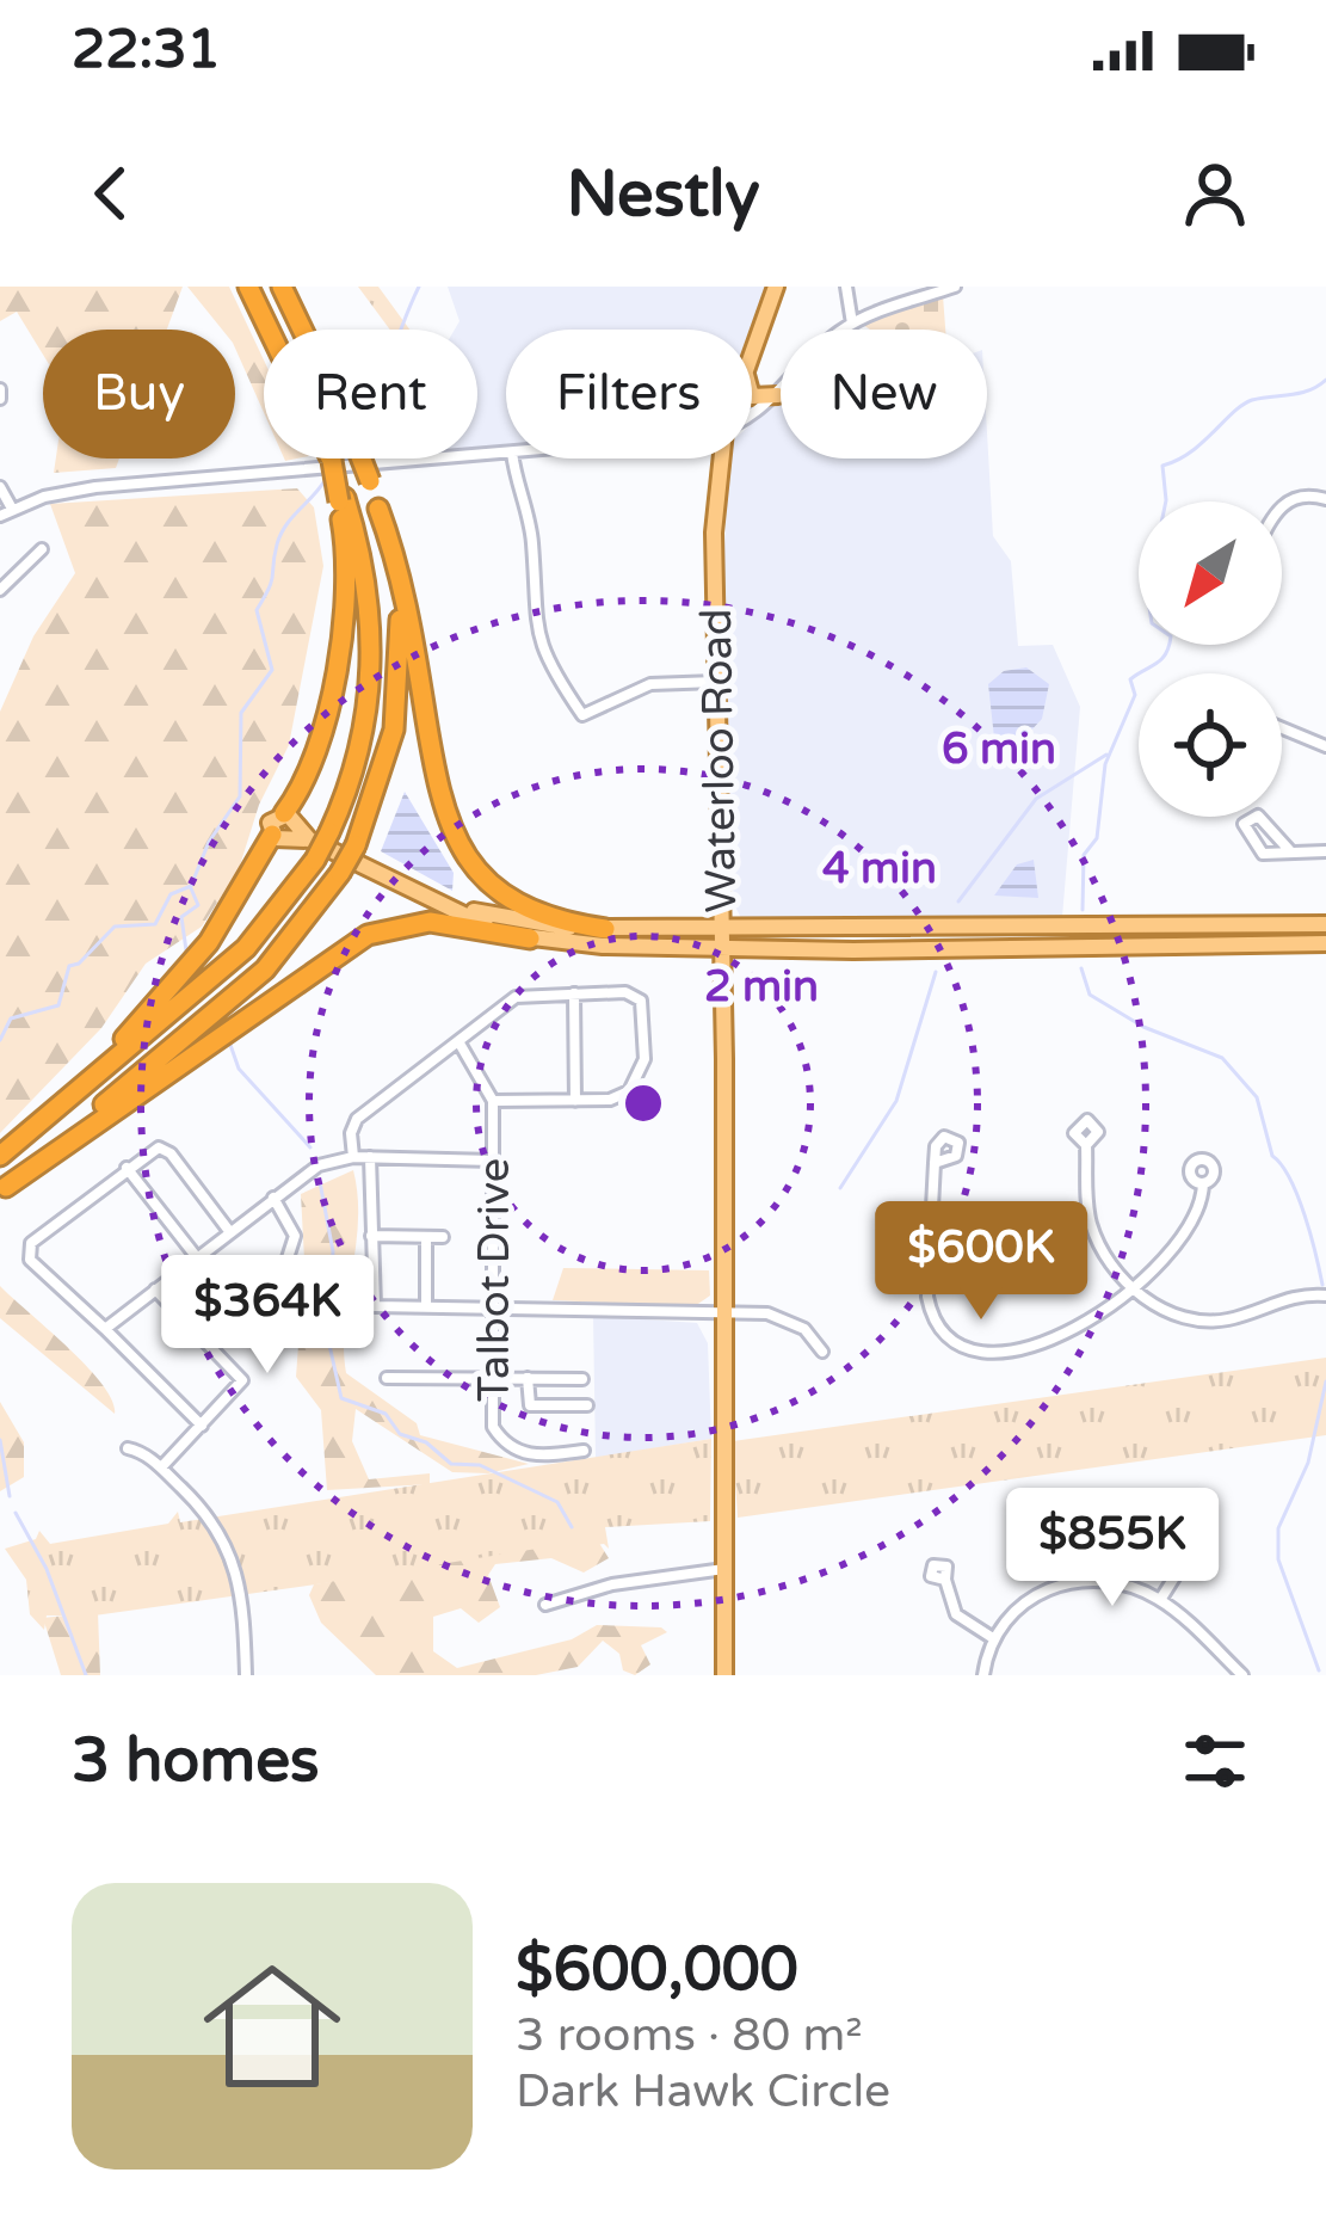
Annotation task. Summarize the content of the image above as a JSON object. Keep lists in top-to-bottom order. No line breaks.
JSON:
{"streets":{"main road":["Waterloo Road"],"street":["Talbot Drive"]},"north":"bottom left","page":{"status":"22:31","header":"Nestly","chip":["Buy","Rent","Filters","New"],"price":["$600K","$364K","$855K"],"heading":"3 homes","list":[{"name":"$600,000","note":"3 rooms · 80 m² · Dark Hawk Circle"}]},"rings":["6 min","4 min","2 min"]}
